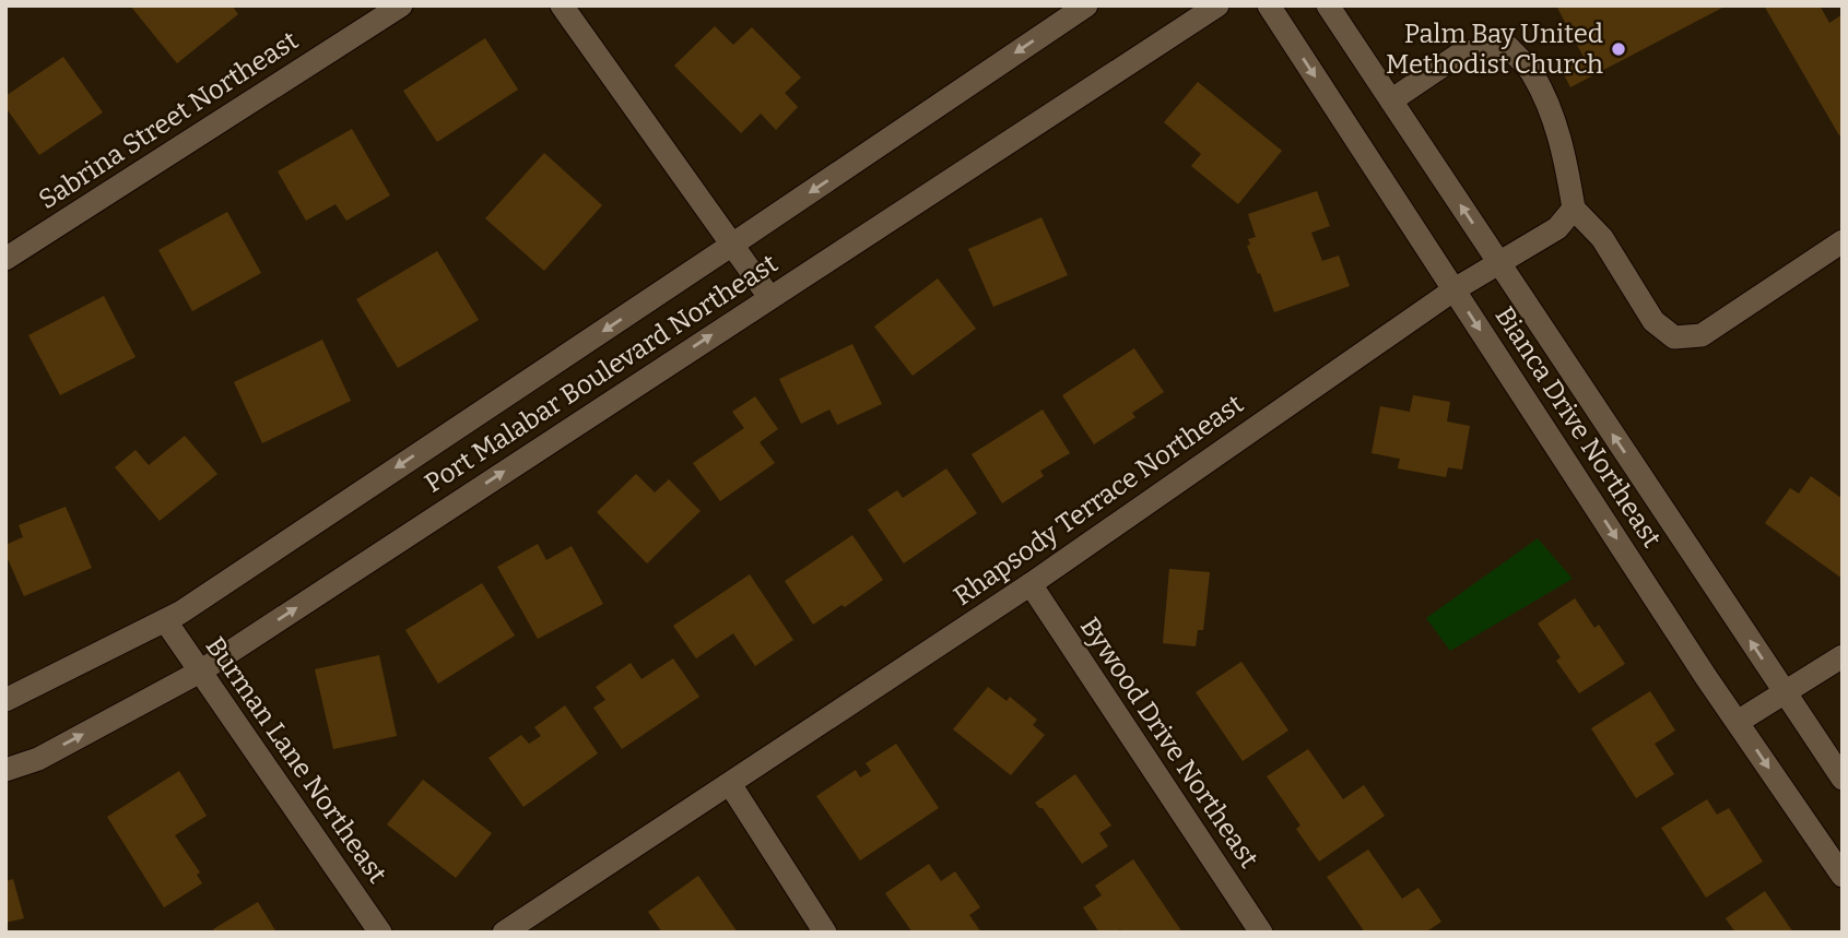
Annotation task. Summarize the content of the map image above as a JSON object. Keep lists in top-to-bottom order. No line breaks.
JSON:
{"streets":{"street":["Sabrina Street Northeast","Port Malabar Boulevard Northeast","Bianca Drive Northeast","Rhapsody Terrace Northeast","Bywood Drive Northeast","Burman Lane Northeast"]},"crossings":[["Port Malabar Boulevard Northeast","Burman Lane Northeast"],["Bianca Drive Northeast","Rhapsody Terrace Northeast"],["Rhapsody Terrace Northeast","Bywood Drive Northeast"]],"places":["Palm Bay United Methodist Church"]}
